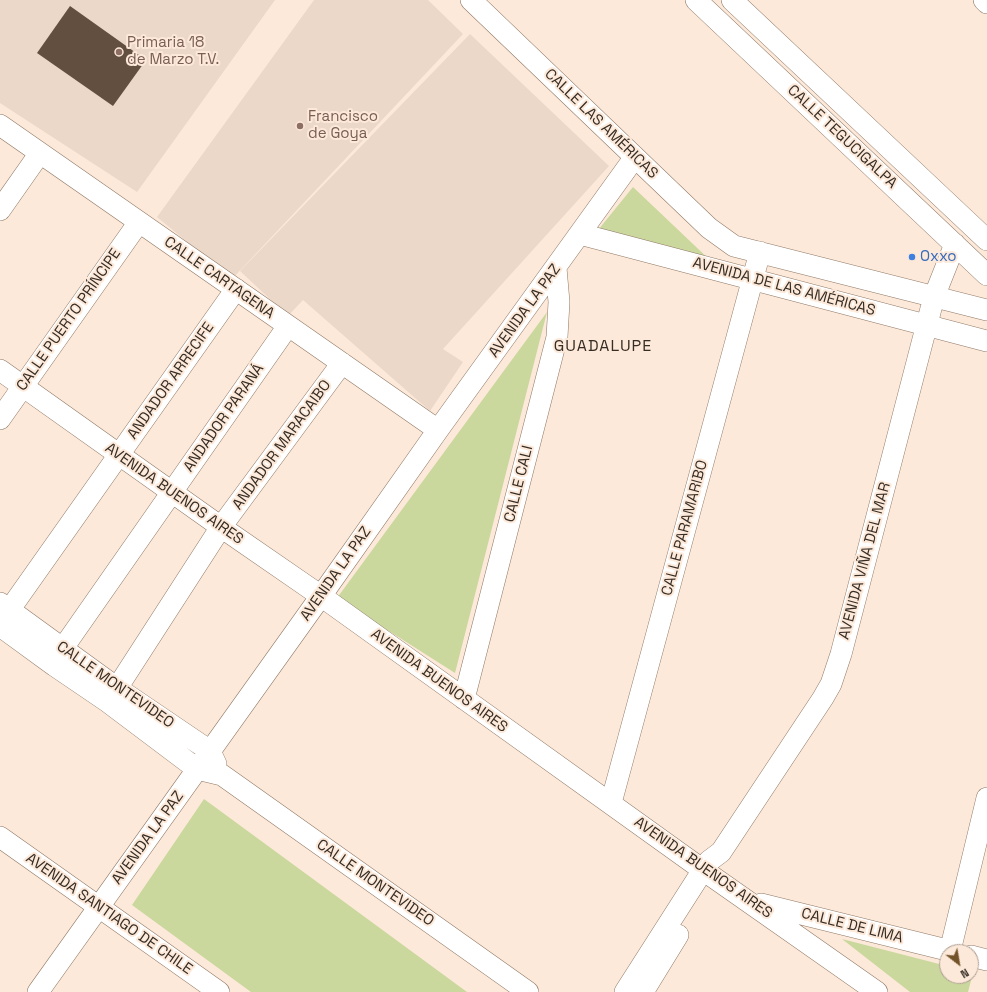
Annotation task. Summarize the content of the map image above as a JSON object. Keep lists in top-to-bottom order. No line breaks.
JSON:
{"streets":{"street":["CALLE LAS AMÉRICAS","CALLE TEGUCIGALPA","CALLE CARTAGENA","AVENIDA DE LAS AMÉRICAS","AVENIDA LA PAZ","CALLE PUERTO PRÍNCIPE","ANDADOR ARRECIFE","ANDADOR PARANÁ","ANDADOR MARACAIBO","CALLE CALI","AVENIDA BUENOS AIRES","CALLE PARAMARIBO","AVENIDA VIÑA DEL MAR","CALLE MONTEVIDEO","AVENIDA SANTIAGO DE CHILE","CALLE DE LIMA"]},"crossings":[["CALLE LAS AMÉRICAS","AVENIDA DE LAS AMÉRICAS"],["CALLE LAS AMÉRICAS","AVENIDA LA PAZ"],["CALLE TEGUCIGALPA","AVENIDA VIÑA DEL MAR"],["CALLE CARTAGENA","AVENIDA LA PAZ"],["CALLE CARTAGENA","CALLE PUERTO PRÍNCIPE"],["CALLE CARTAGENA","ANDADOR ARRECIFE"],["CALLE CARTAGENA","ANDADOR PARANÁ"],["CALLE CARTAGENA","ANDADOR MARACAIBO"],["AVENIDA DE LAS AMÉRICAS","AVENIDA LA PAZ"],["AVENIDA DE LAS AMÉRICAS","CALLE PARAMARIBO"],["AVENIDA DE LAS AMÉRICAS","AVENIDA VIÑA DEL MAR"],["AVENIDA LA PAZ","CALLE CALI"],["AVENIDA LA PAZ","AVENIDA BUENOS AIRES"],["AVENIDA LA PAZ","CALLE MONTEVIDEO"],["AVENIDA LA PAZ","AVENIDA SANTIAGO DE CHILE"],["CALLE PUERTO PRÍNCIPE","AVENIDA BUENOS AIRES"],["ANDADOR ARRECIFE","AVENIDA BUENOS AIRES"],["ANDADOR ARRECIFE","CALLE MONTEVIDEO"],["ANDADOR PARANÁ","AVENIDA BUENOS AIRES"],["ANDADOR PARANÁ","CALLE MONTEVIDEO"],["ANDADOR MARACAIBO","AVENIDA BUENOS AIRES"],["ANDADOR MARACAIBO","CALLE MONTEVIDEO"],["CALLE CALI","AVENIDA BUENOS AIRES"],["AVENIDA BUENOS AIRES","CALLE PARAMARIBO"],["AVENIDA BUENOS AIRES","AVENIDA VIÑA DEL MAR"],["AVENIDA BUENOS AIRES","CALLE DE LIMA"]],"districts":["GUADALUPE"],"places":["Primaria 18 de Marzo T.V.","Francisco de Goya","Oxxo"],"north":"bottom right"}
